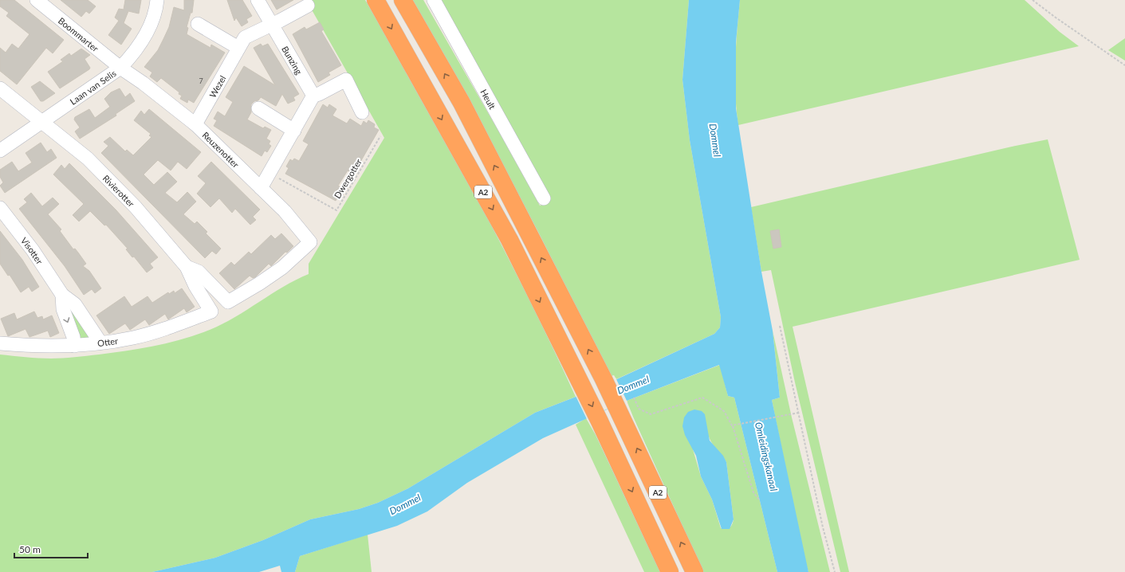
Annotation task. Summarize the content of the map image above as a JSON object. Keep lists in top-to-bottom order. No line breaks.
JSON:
{"streets":{"highway":["A2"],"street":["Boommarter","Bunzing","Wezel","Laan van Selis","Heult","Reuzenotter","Rivierotter","Visotter","Otter"],"path":["Dwergotter"]},"crossings":[["Boommarter","Laan van Selis"],["Boommarter","Reuzenotter"],["Bunzing","Wezel"],["Wezel","Reuzenotter"],["Laan van Selis","Reuzenotter"],["Laan van Selis","Rivierotter"],["Reuzenotter","Rivierotter"],["Rivierotter","Otter"],["Visotter","Otter"]],"water":["Dommel","Omleidingskanaal"],"house_numbers":["7"],"scale_bar":"50 m"}
